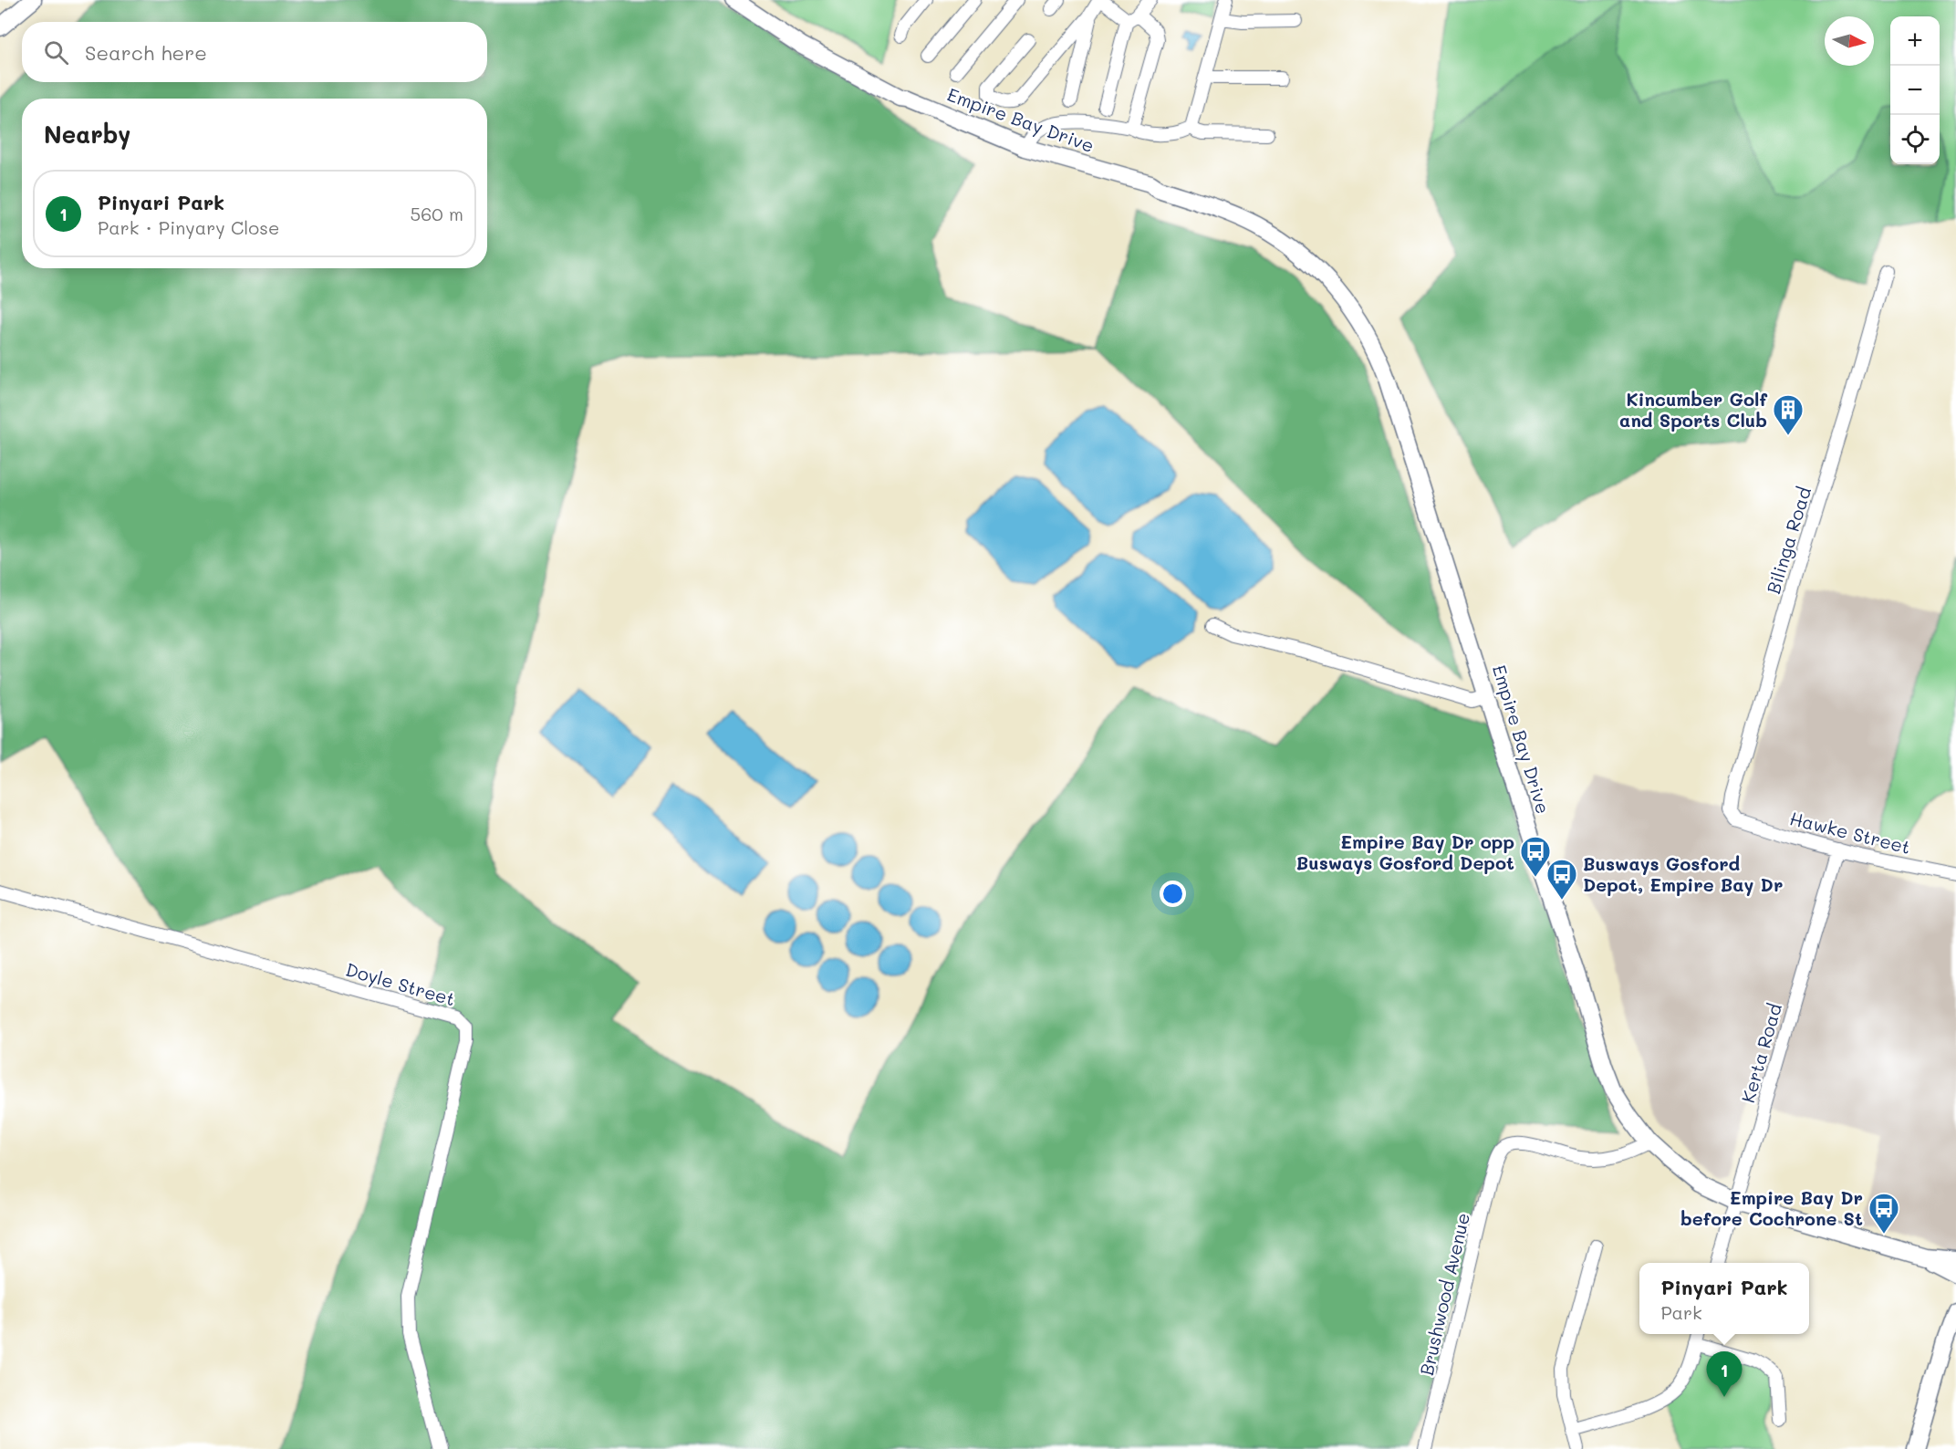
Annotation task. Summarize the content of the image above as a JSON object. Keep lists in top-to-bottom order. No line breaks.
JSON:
{"streets":{"main road":["Empire Bay Drive"],"street":["Bilinga Road","Hawke Street","Doyle Street","Kerta Road","Brushwood Avenue"]},"crossings":[["Empire Bay Drive","Kerta Road"],["Empire Bay Drive","Brushwood Avenue"],["Bilinga Road","Hawke Street"],["Hawke Street","Kerta Road"]],"places":{"building":["Kincumber Golf and Sports Club"],"bus stop":["Empire Bay Dr opp Busways Gosford Depot","Busways Gosford Depot, Empire Bay Dr","Empire Bay Dr before Cochrone St"]},"north":"right","page":{"map_buttons":["+","−"],"search":"Search here","heading":"Nearby","list":[{"mark":"1","name":"Pinyari Park","note":"Park · Pinyary Close","value":"560 m"}],"popup":["Pinyari Park","Park"],"pins":"1"}}
